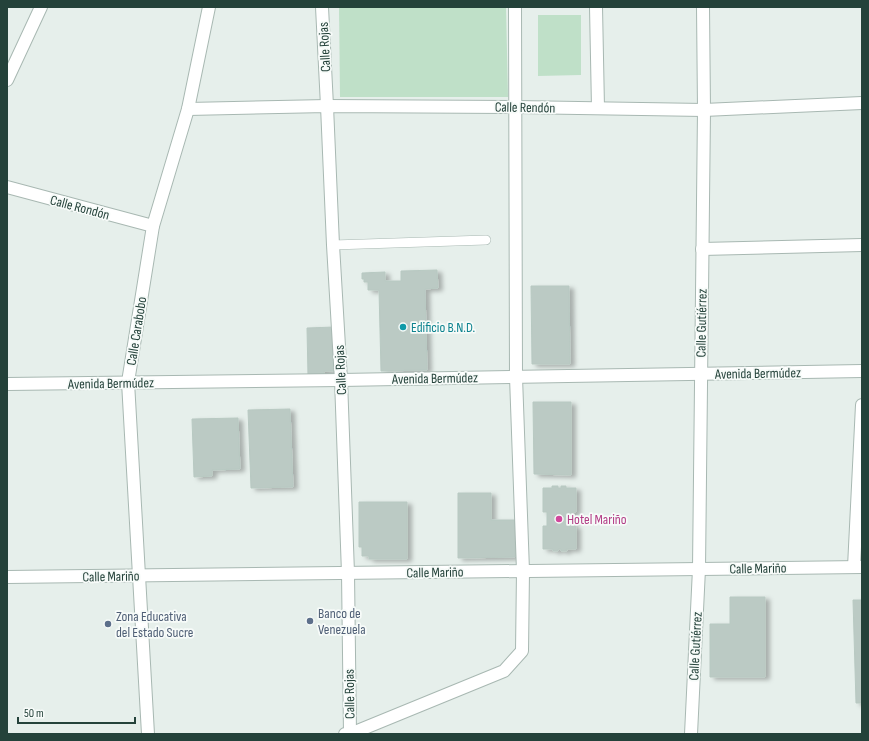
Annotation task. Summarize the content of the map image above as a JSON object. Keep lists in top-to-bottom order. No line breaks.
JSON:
{"streets":{"street":["Calle Rojas","Calle Rendón","Calle Rondón","Calle Gutiérrez","Calle Carabobo","Avenida Bermúdez","Calle Mariño"]},"crossings":[["Calle Rojas","Calle Rendón"],["Calle Rojas","Avenida Bermúdez"],["Calle Rojas","Calle Mariño"],["Calle Rendón","Calle Gutiérrez"],["Calle Rendón","Calle Carabobo"],["Calle Rondón","Calle Carabobo"],["Calle Gutiérrez","Avenida Bermúdez"],["Calle Gutiérrez","Calle Mariño"],["Calle Carabobo","Avenida Bermúdez"],["Calle Carabobo","Calle Mariño"]],"places":["Edificio B.N.D.","Hotel Mariño","Banco de Venezuela","Zona Educativa del Estado Sucre"],"scale_bar":"50 m"}
